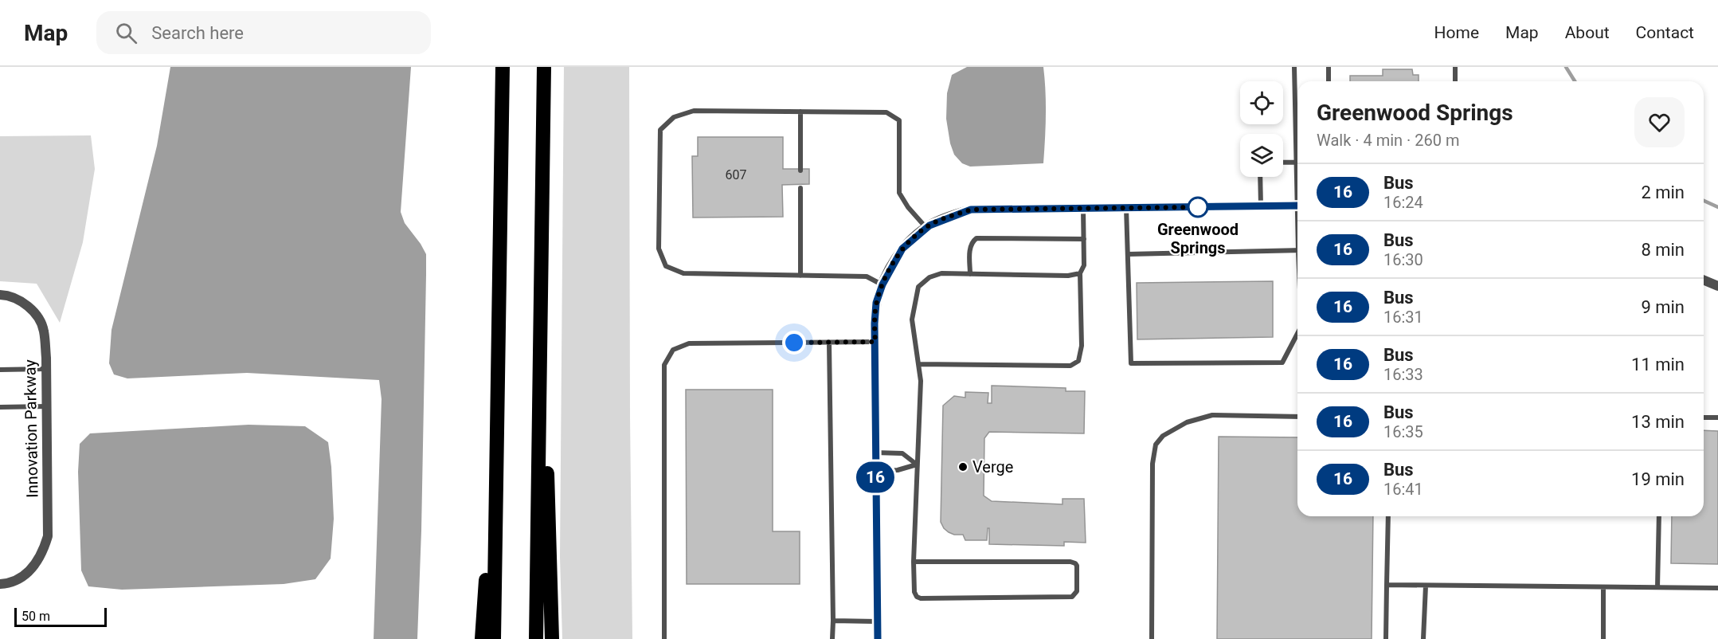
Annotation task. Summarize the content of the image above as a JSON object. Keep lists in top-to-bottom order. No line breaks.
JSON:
{"streets":{"street":["Innovation Parkway"]},"places":["Greenwood Springs","Verge"],"lines":["bus line 16"],"house_numbers":["607"],"scale_bar":"50 m","page":{"header":"Map","search":"Search here","nav":["Home","Map","About","Contact"],"on_map":"16","heading":["Greenwood Springs","Walk · 4 min · 260 m"],"list":[{"mark":"16","name":"Bus","note":"16:24","value":"2 min"},{"mark":"16","name":"Bus","note":"16:30","value":"8 min"},{"mark":"16","name":"Bus","note":"16:31","value":"9 min"},{"mark":"16","name":"Bus","note":"16:33","value":"11 min"},{"mark":"16","name":"Bus","note":"16:35","value":"13 min"},{"mark":"16","name":"Bus","note":"16:41","value":"19 min"}],"scale":"50 m"}}
